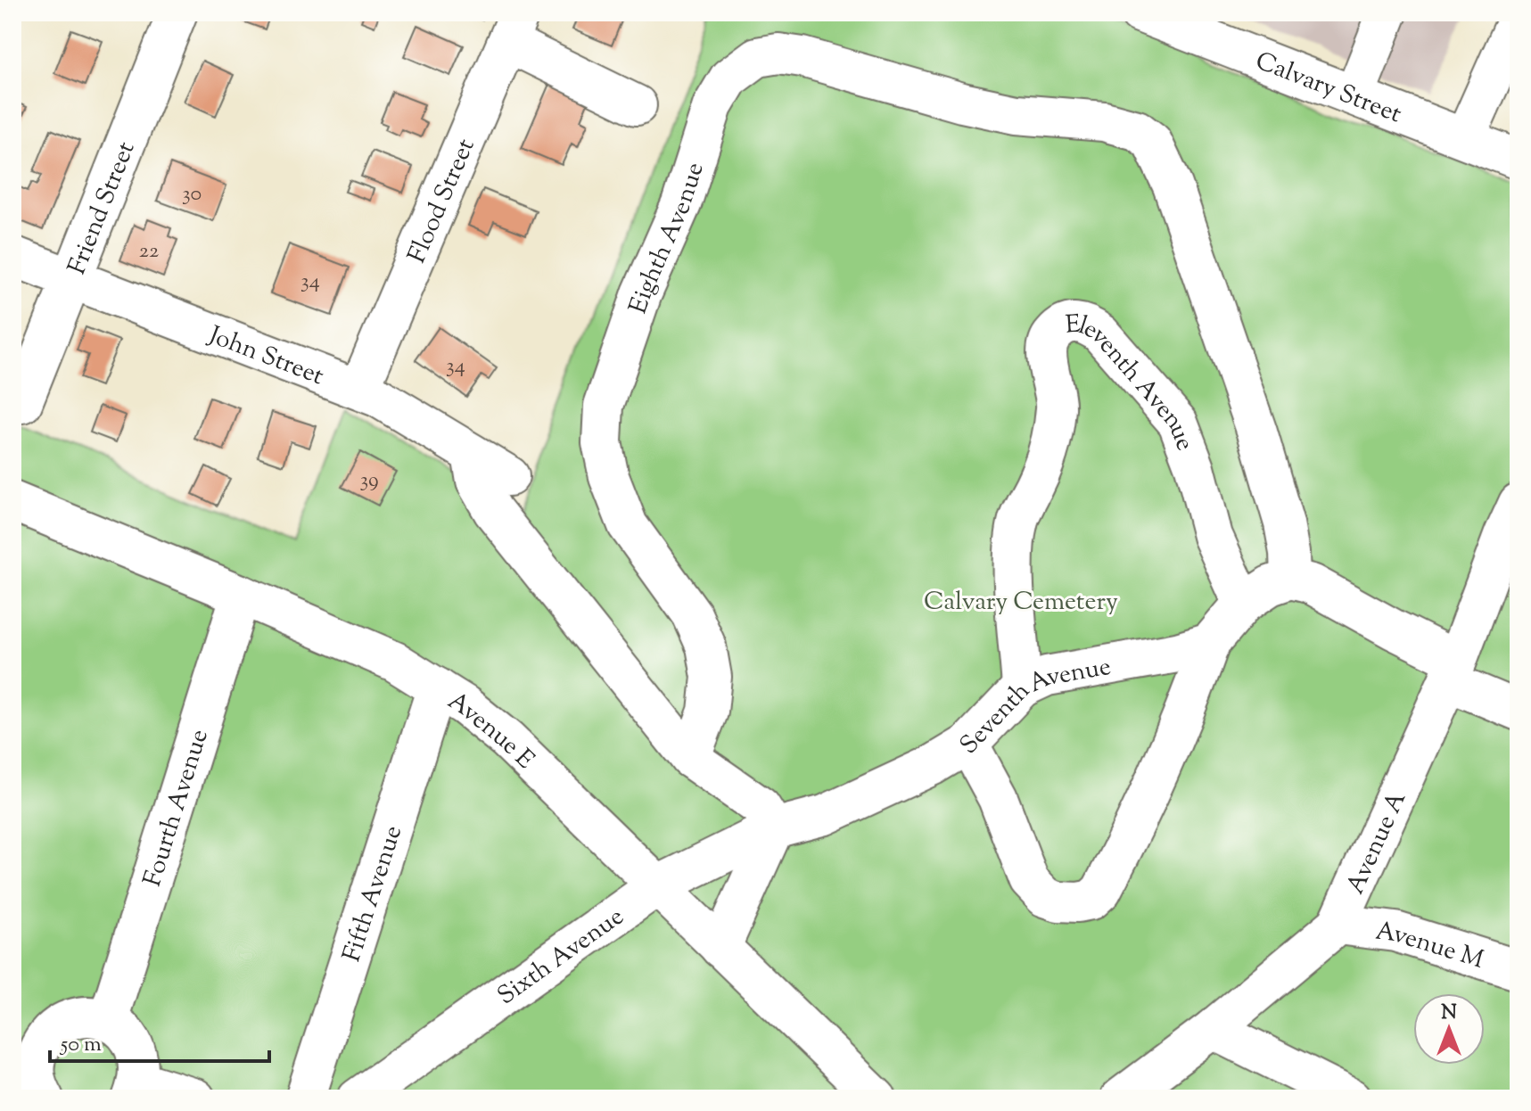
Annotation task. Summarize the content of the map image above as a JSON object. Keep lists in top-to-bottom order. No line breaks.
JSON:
{"streets":{"street":["Calvary Street","Flood Street","Friend Street","Eighth Avenue","John Street","Eleventh Avenue","Seventh Avenue","Avenue E","Fourth Avenue","Avenue A","Fifth Avenue","Avenue M","Sixth Avenue"]},"crossings":[["Flood Street","John Street"],["Friend Street","John Street"],["Eleventh Avenue","Seventh Avenue"],["Seventh Avenue","Sixth Avenue"],["Avenue E","Fourth Avenue"],["Avenue E","Fifth Avenue"],["Avenue E","Sixth Avenue"],["Avenue A","Avenue M"]],"parks":["Calvary Cemetery"],"house_numbers":["30","22","34","34","39"],"scale_bar":"50 m","north":"top"}
